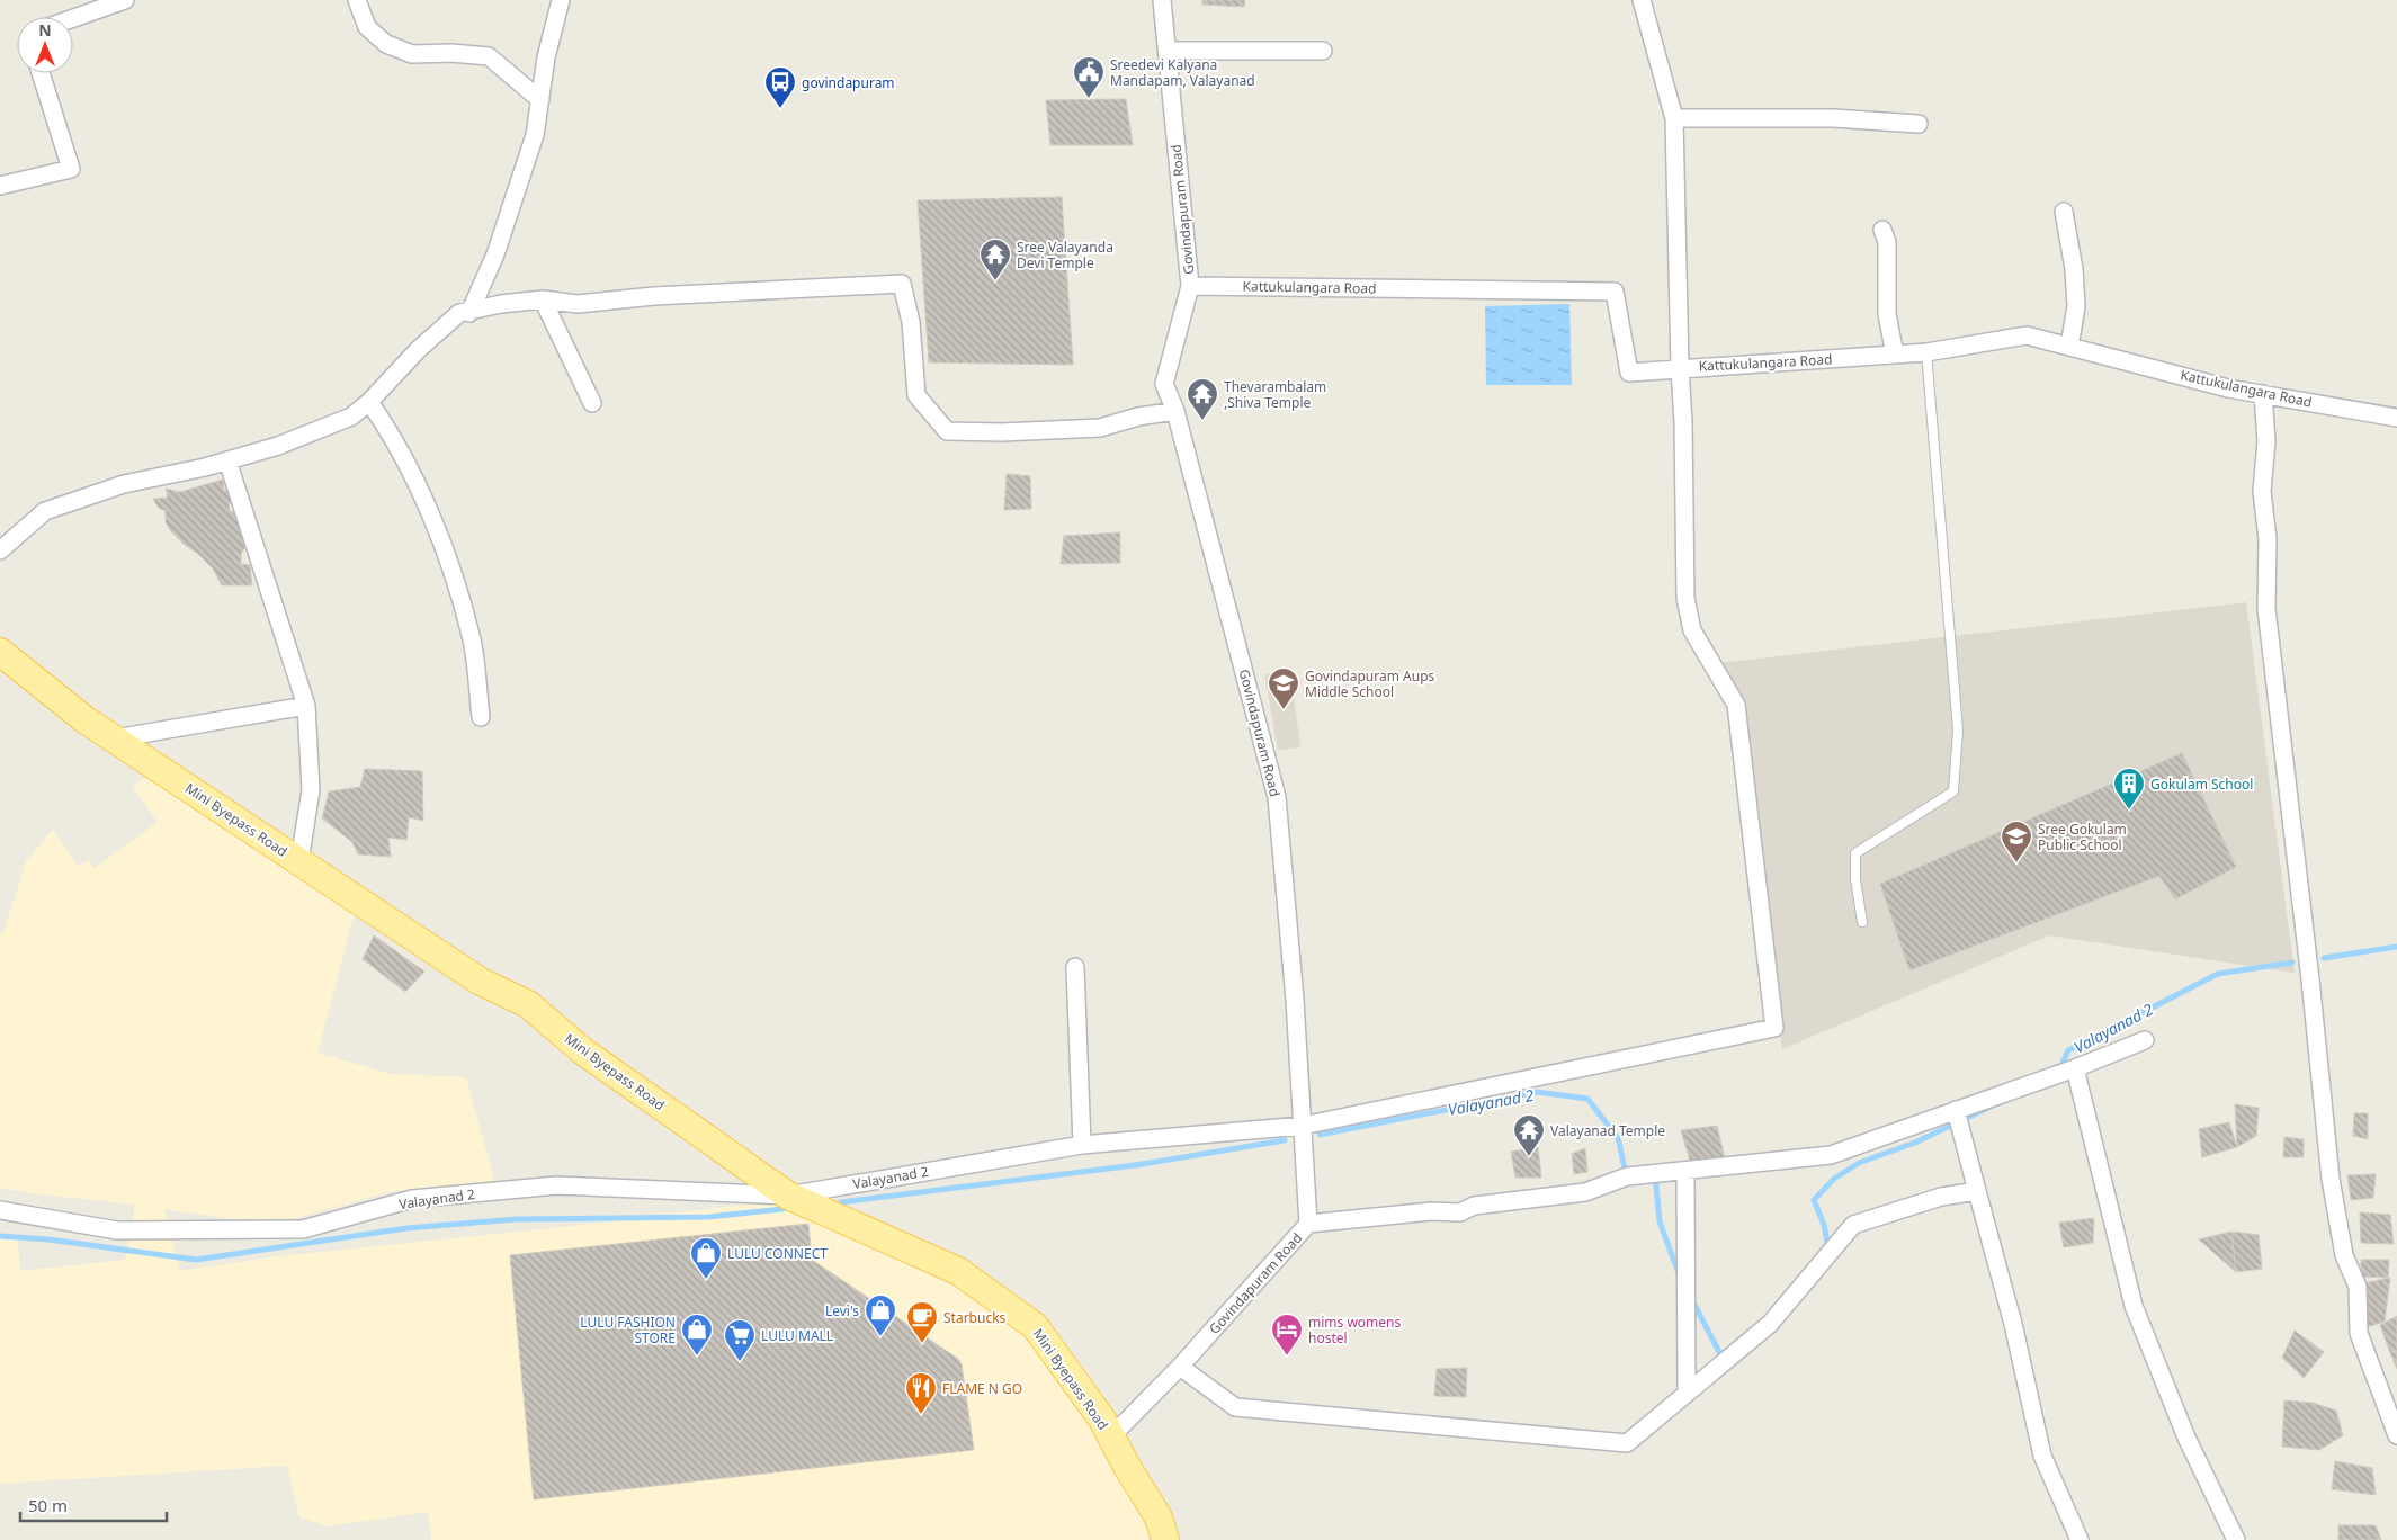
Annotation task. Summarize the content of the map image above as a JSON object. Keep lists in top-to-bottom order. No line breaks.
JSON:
{"streets":{"main road":["Mini Byepass Road"],"street":["Govindapuram Road","Kattukulangara Road","Valayanad 2"]},"crossings":[["Govindapuram Road","Kattukulangara Road"],["Govindapuram Road","Mini Byepass Road"],["Govindapuram Road","Valayanad 2"],["Kattukulangara Road","Valayanad 2"],["Mini Byepass Road","Valayanad 2"]],"water":["Valayanad 2"],"places":{"public building":["Sreedevi Kalyana Mandapam, Valayanad"],"bus stop":["govindapuram"],"temple":["Sree Valayanda Devi Temple","Thevarambalam ,Shiva Temple","Valayanad Temple"],"school or university":["Govindapuram Aups Middle School","Sree Gokulam Public School"],"building":["Gokulam School"],"shop":["LULU CONNECT","Levi's","LULU FASHION STORE"],"cafe":["Starbucks"],"hotel":["mims womens hostel"],"supermarket":["LULU MALL"],"restaurant":["FLAME N GO"]},"scale_bar":"50 m","north":"top"}
